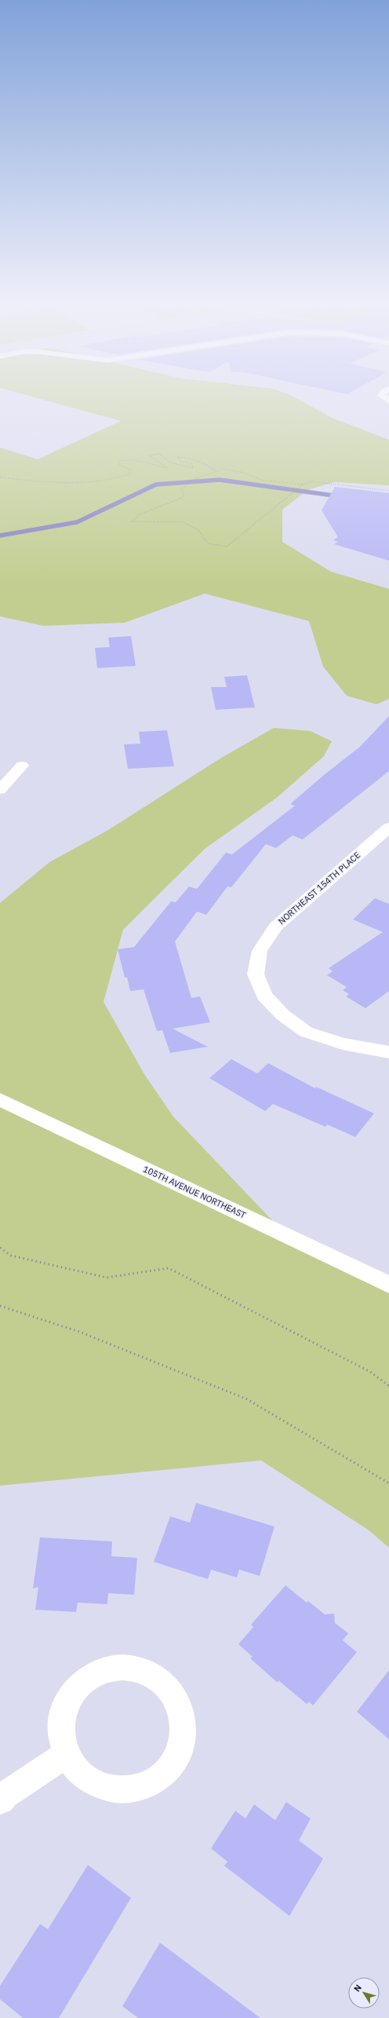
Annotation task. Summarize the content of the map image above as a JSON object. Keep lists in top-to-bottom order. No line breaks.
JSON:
{"streets":{"street":["NORTHEAST 154TH PLACE","105TH AVENUE NORTHEAST"]},"north":"top left"}
